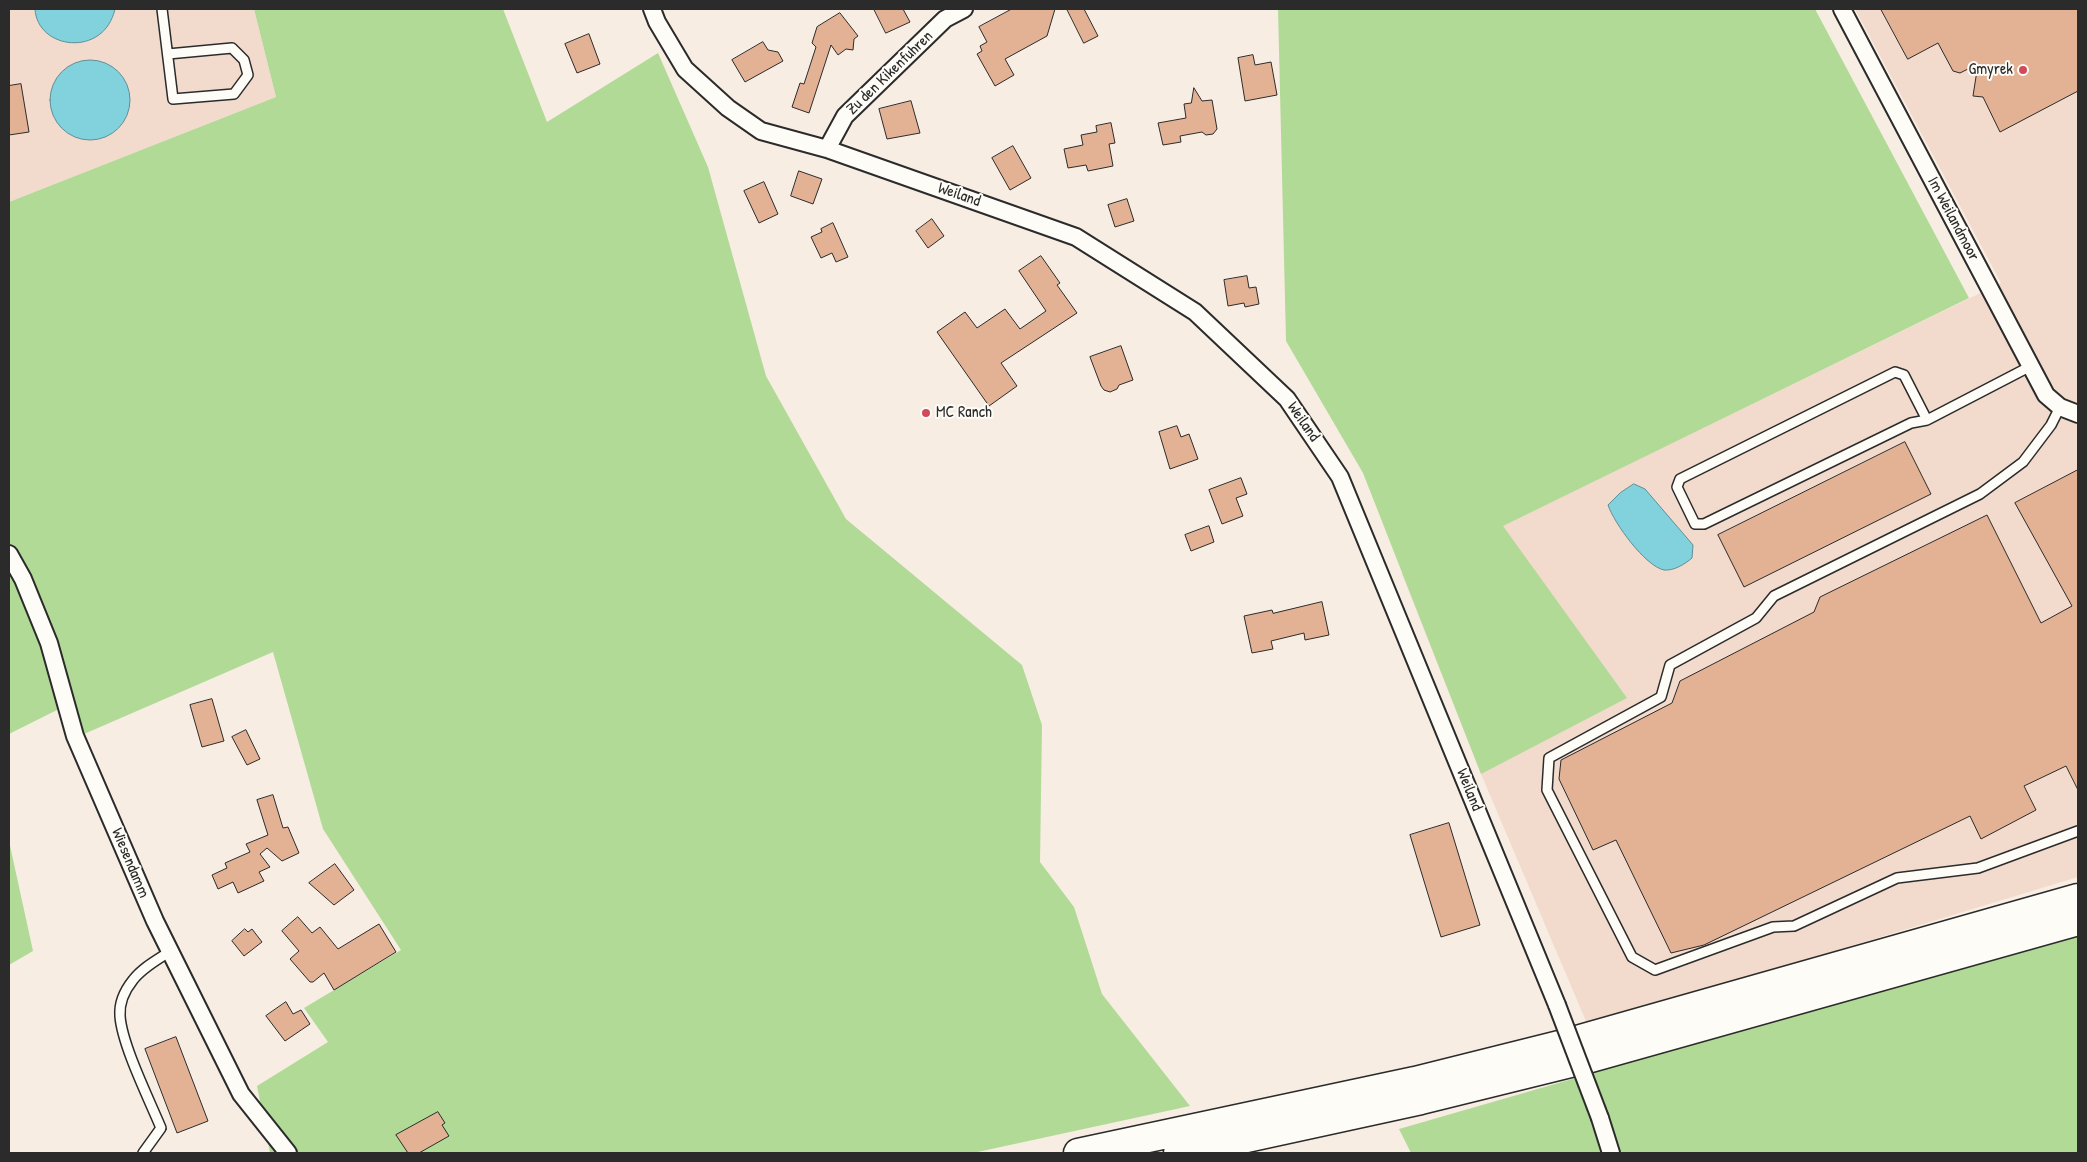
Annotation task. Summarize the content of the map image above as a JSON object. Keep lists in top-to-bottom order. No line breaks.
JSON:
{"streets":{"street":["Zu den Kikenfuhren","Weiland","Im Weilandmoor","Wiesendamm"]},"crossings":[["Zu den Kikenfuhren","Weiland"]],"places":["Gmyrek","MC Ranch"]}
